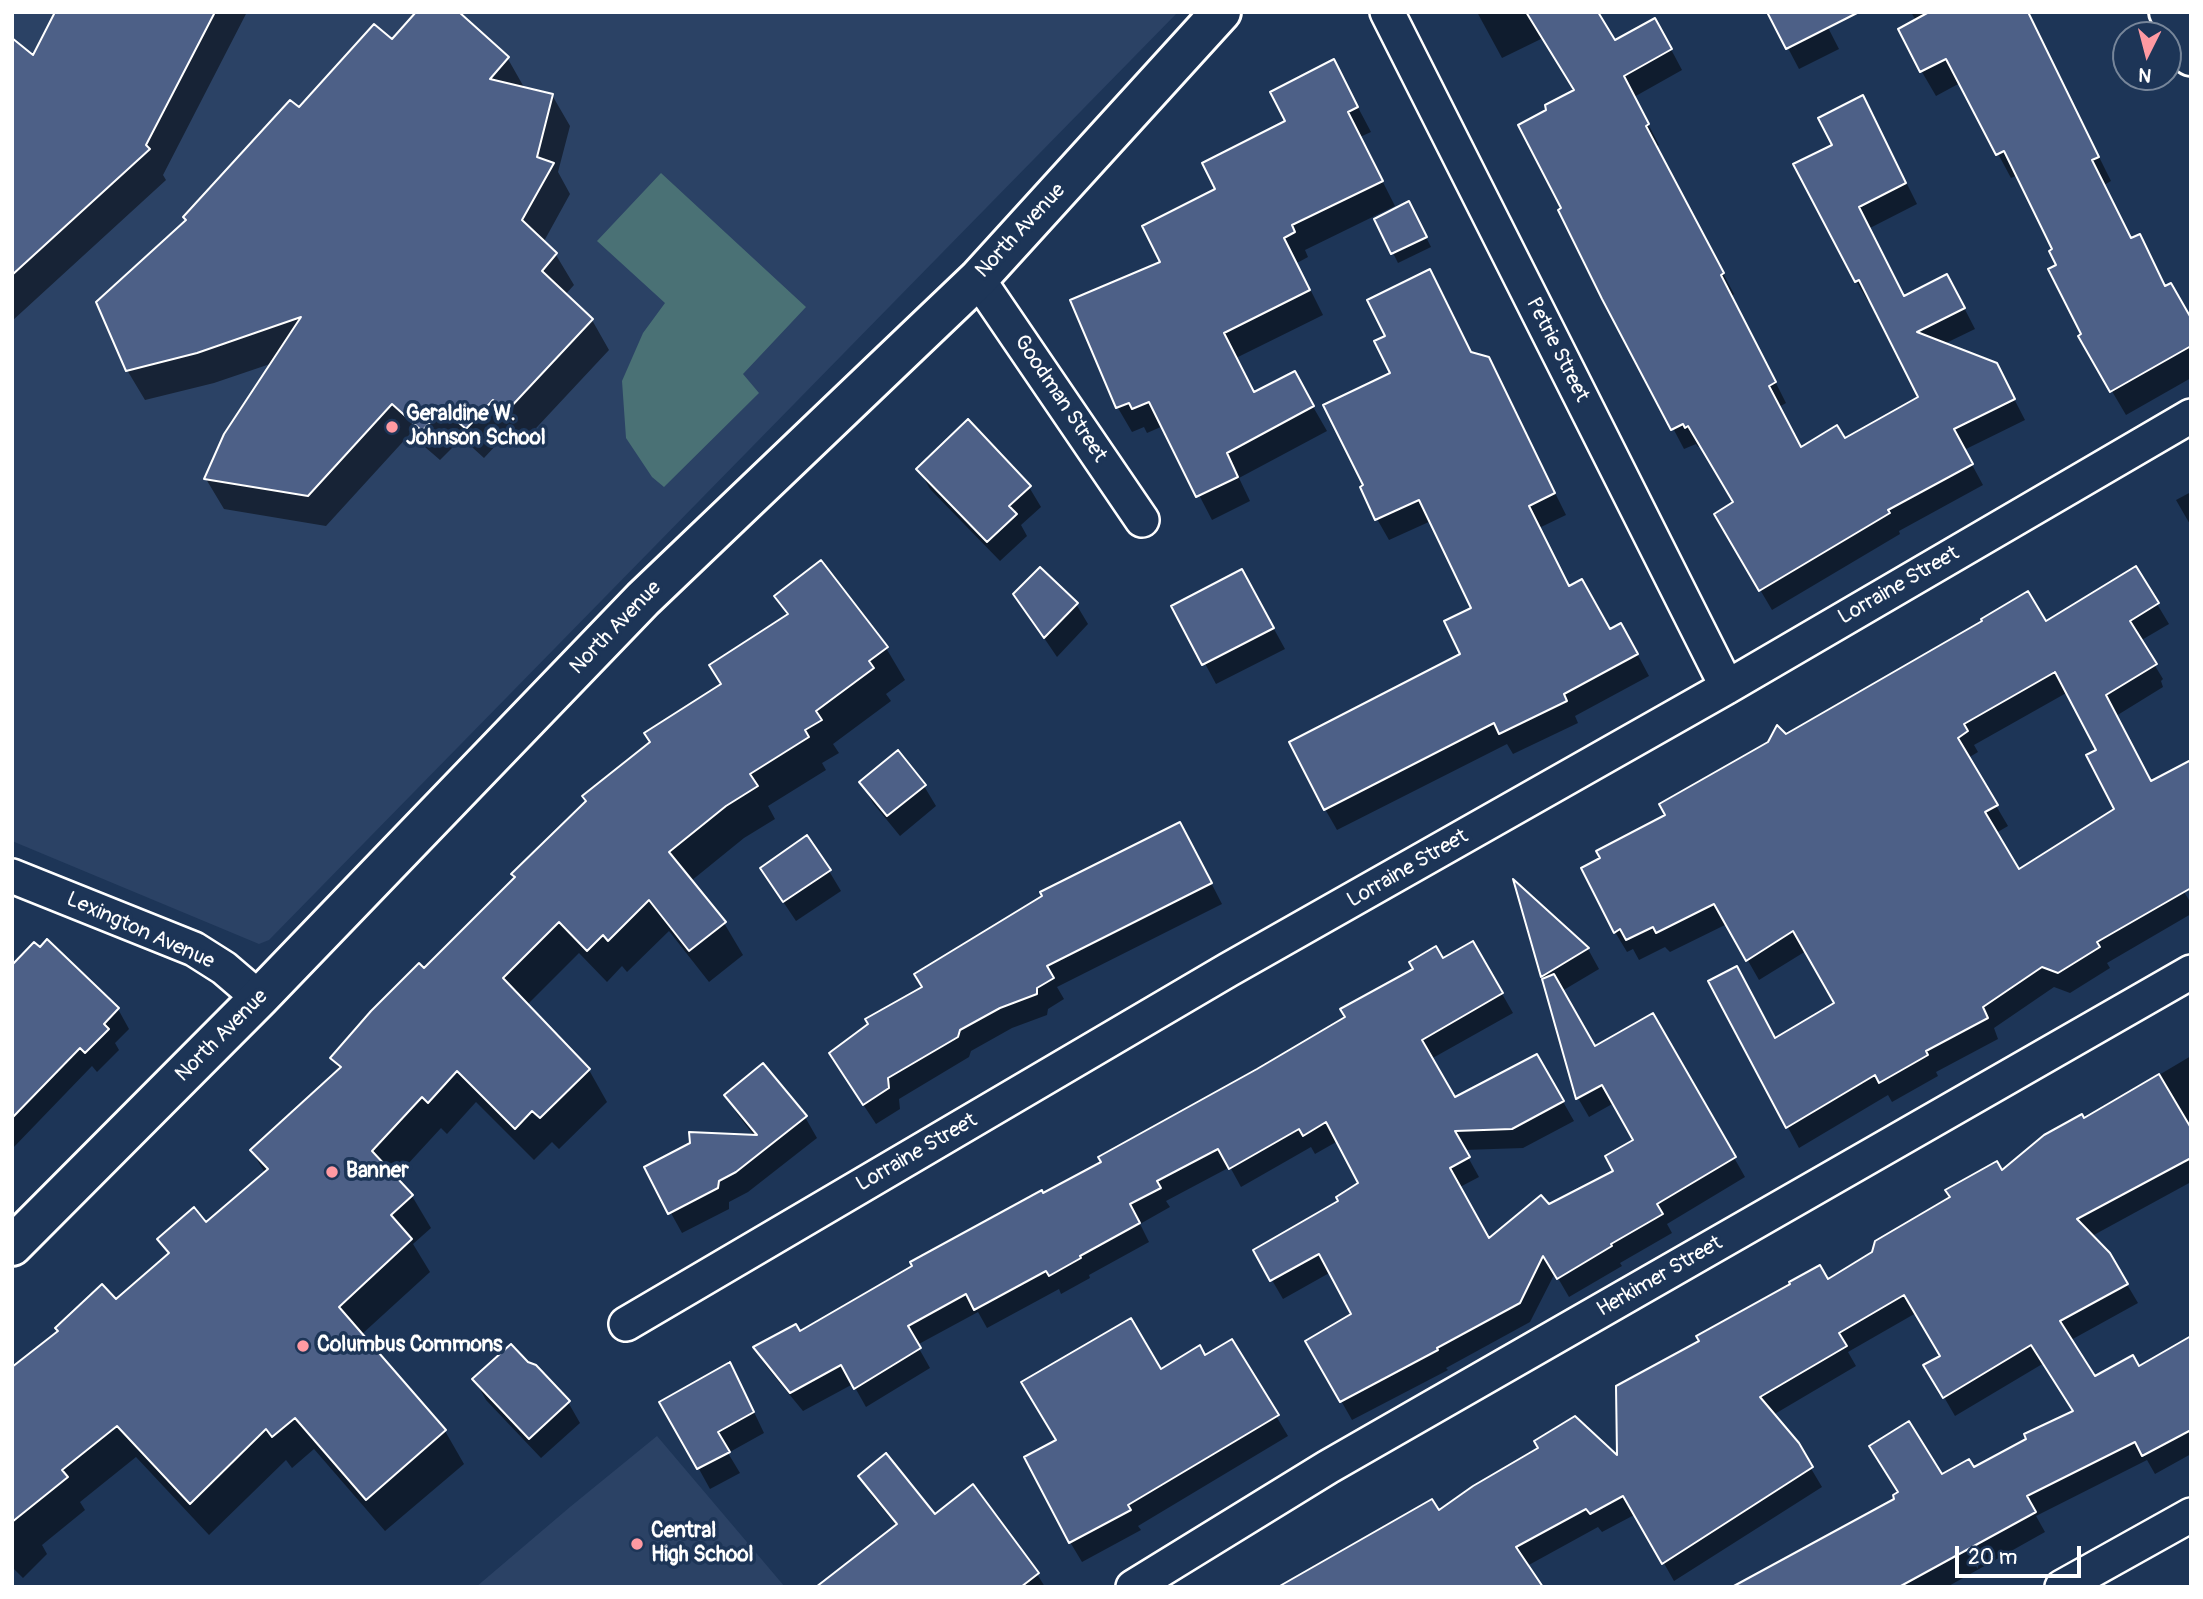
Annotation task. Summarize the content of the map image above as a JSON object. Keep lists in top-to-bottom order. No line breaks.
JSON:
{"streets":{"main road":["North Avenue"],"street":["Petrie Street","Goodman Street","Lorraine Street","Lexington Avenue","Herkimer Street"]},"crossings":[["North Avenue","Goodman Street"],["North Avenue","Lexington Avenue"],["Petrie Street","Lorraine Street"]],"places":["Geraldine W. Johnson School","Banner","Columbus Commons","Central High School"],"scale_bar":"20 m","north":"bottom"}
